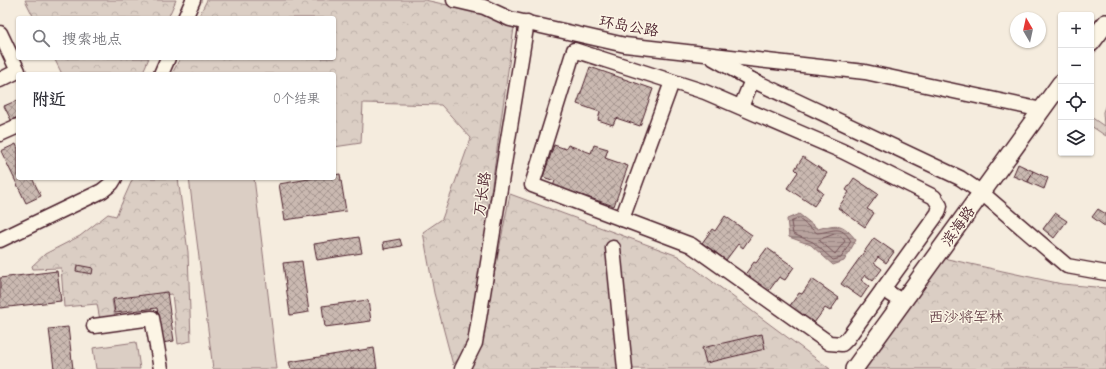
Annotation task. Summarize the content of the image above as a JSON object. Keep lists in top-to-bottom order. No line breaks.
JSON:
{"streets":{"main road":["滨海路"],"street":["环岛公路","万长路"]},"crossings":[["环岛公路","万长路"],["环岛公路","滨海路"]],"parks":["西沙将军林"],"north":"top","page":{"map_buttons":["+","−"],"search":"搜索地点","heading":["附近","0个结果"]}}
